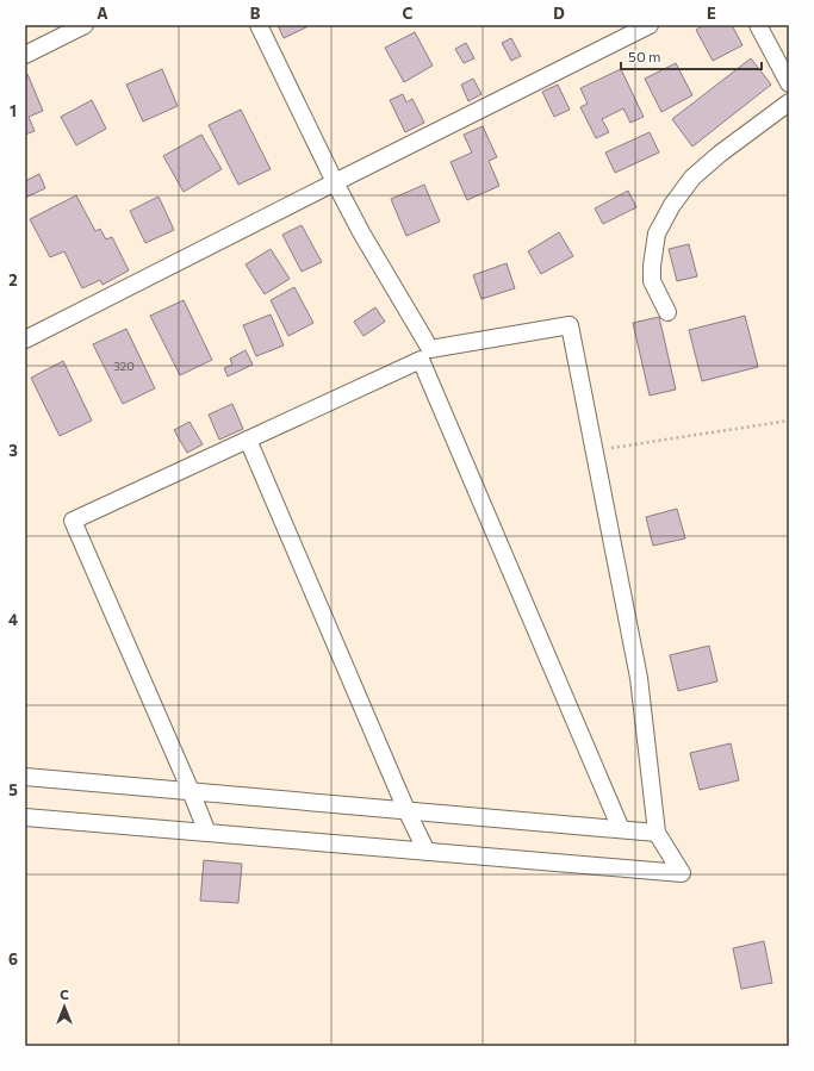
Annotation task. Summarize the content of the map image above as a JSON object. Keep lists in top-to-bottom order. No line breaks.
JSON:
{"house_numbers":["320"],"scale_bar":"50 m","north":"top","grid":{"columns":["A","B","C","D","E"],"rows":["1","2","3","4","5","6"]}}
